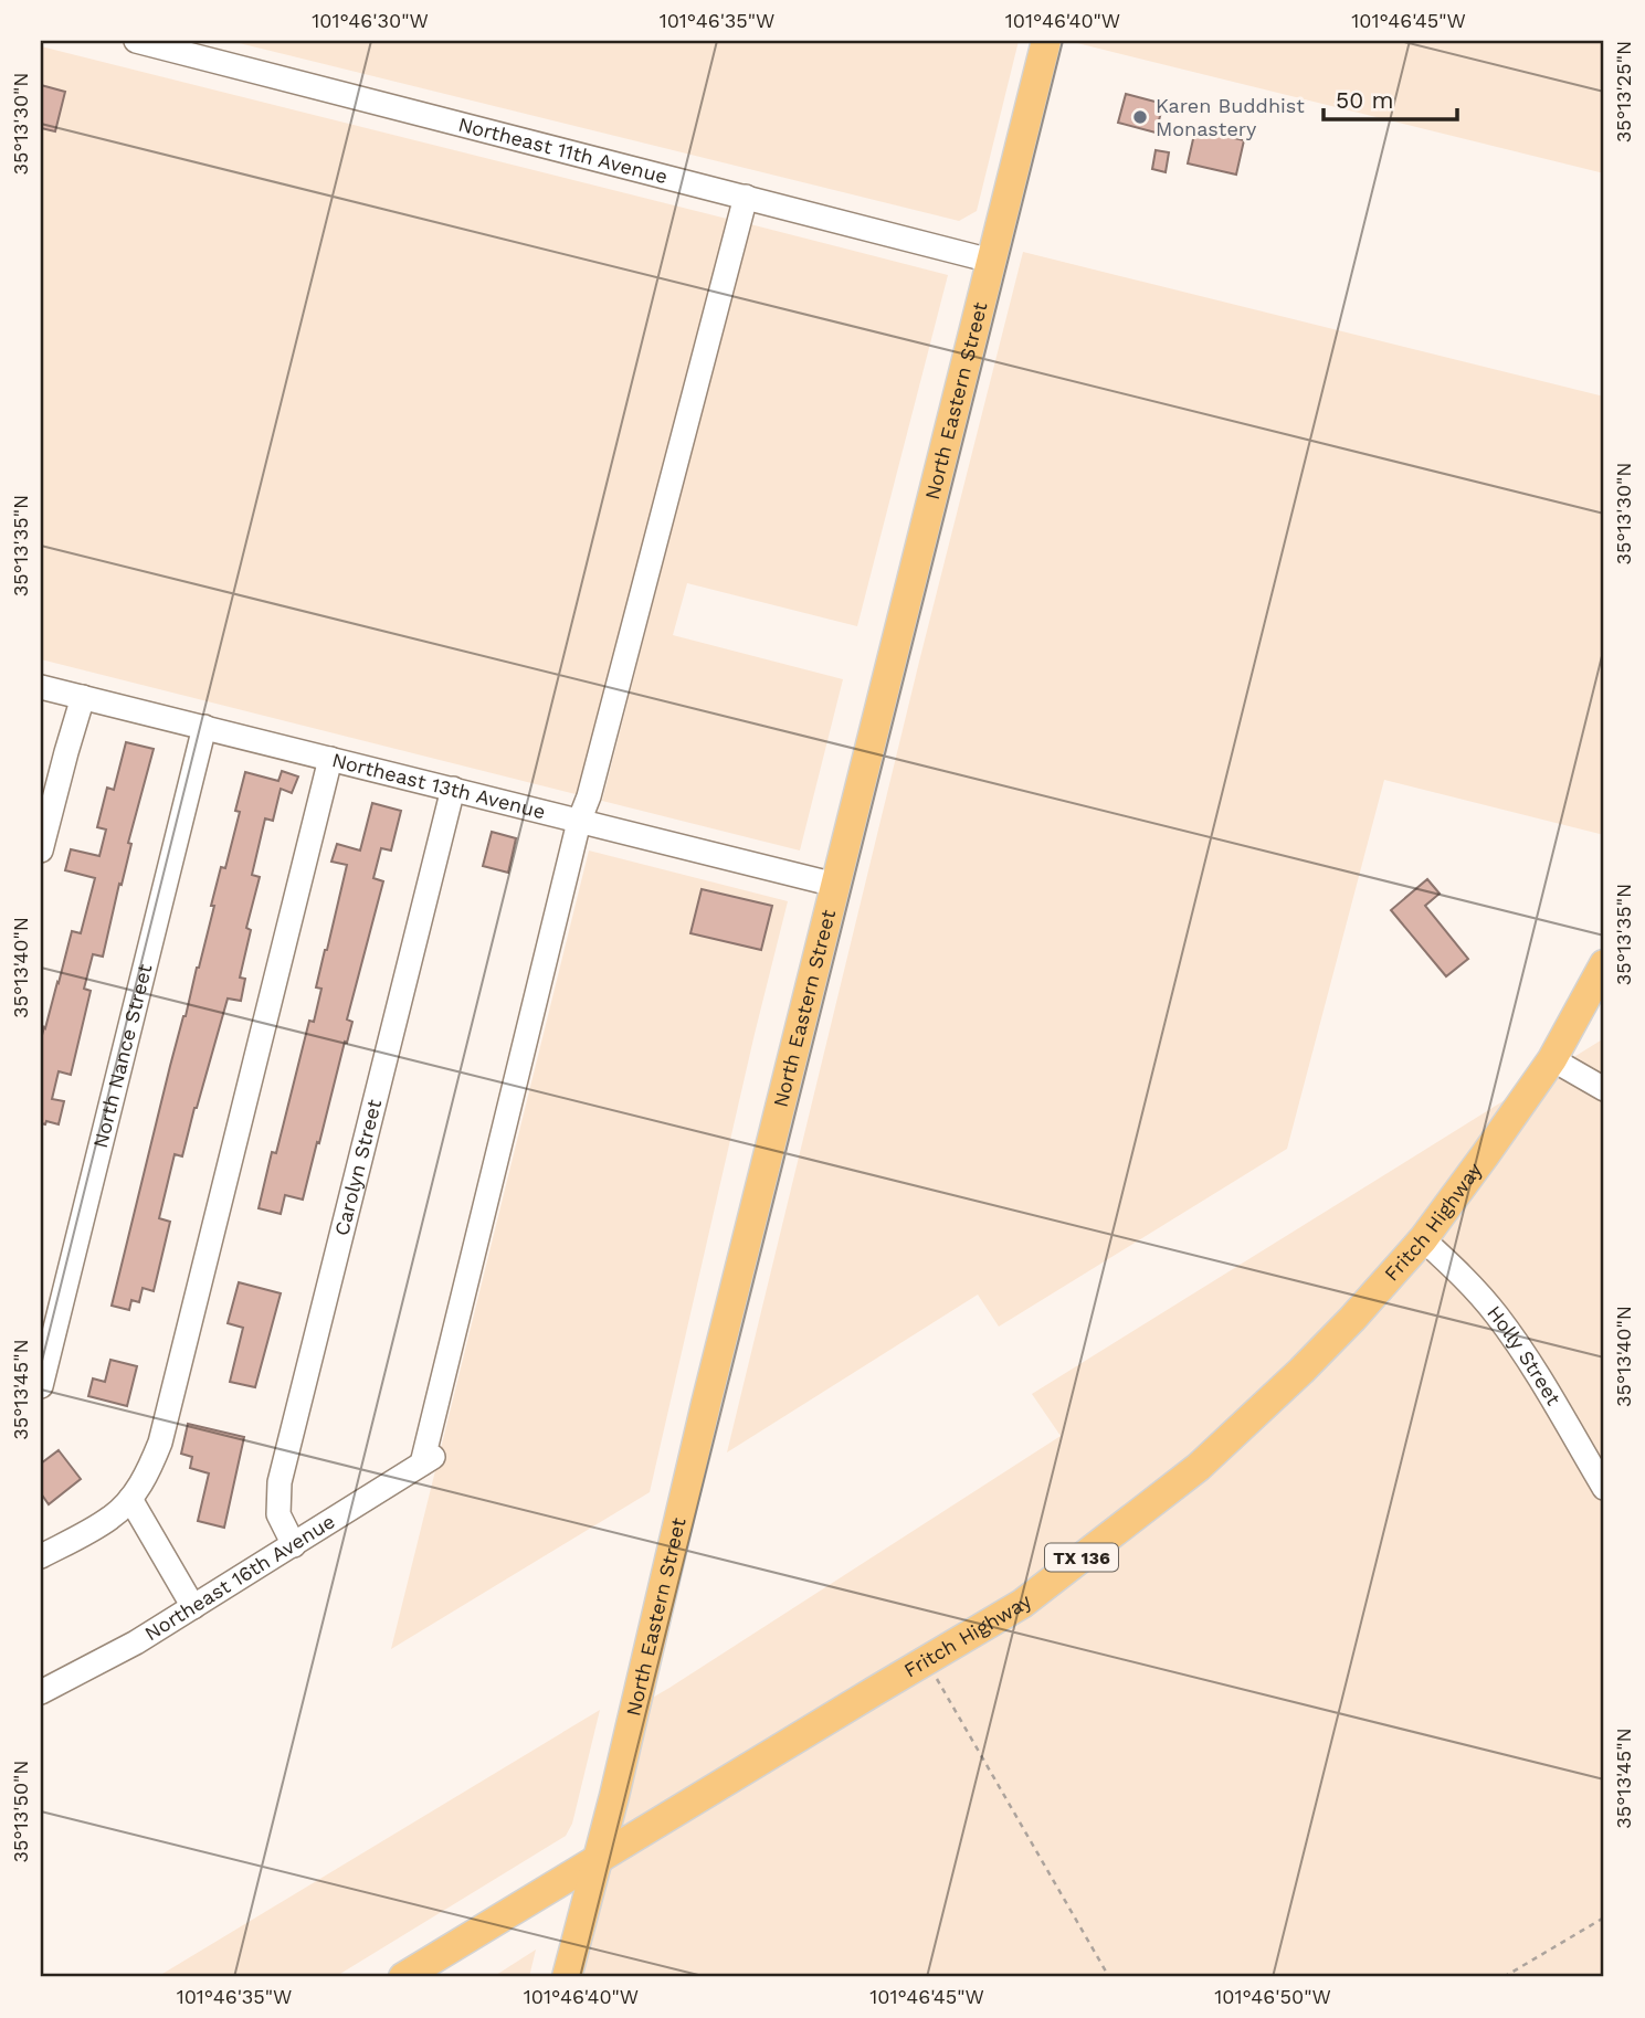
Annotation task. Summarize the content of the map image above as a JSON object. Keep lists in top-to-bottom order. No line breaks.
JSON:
{"streets":{"main road":["North Eastern Street","Fritch Highway","TX 136"],"street":["Northeast 11th Avenue","Northeast 13th Avenue","North Nance Street","Carolyn Street","Holly Street","Northeast 16th Avenue"]},"crossings":[["Northeast 11th Avenue","North Eastern Street"],["North Eastern Street","Northeast 13th Avenue"],["North Eastern Street","Fritch Highway"],["Northeast 13th Avenue","North Nance Street"],["Northeast 13th Avenue","Carolyn Street"],["Northeast 13th Avenue","Northeast 16th Avenue"],["Carolyn Street","Northeast 16th Avenue"],["Fritch Highway","Holly Street"]],"places":["Karen Buddhist Monastery"],"scale_bar":"50 m","coordinates":["101°46'30\"W","101°46'35\"W","101°46'40\"W","101°46'45\"W","35°13'25\"N","35°13'30\"N","35°13'35\"N","35°13'40\"N","35°13'45\"N","35°13'50\"N","101°46'50\"W"]}
